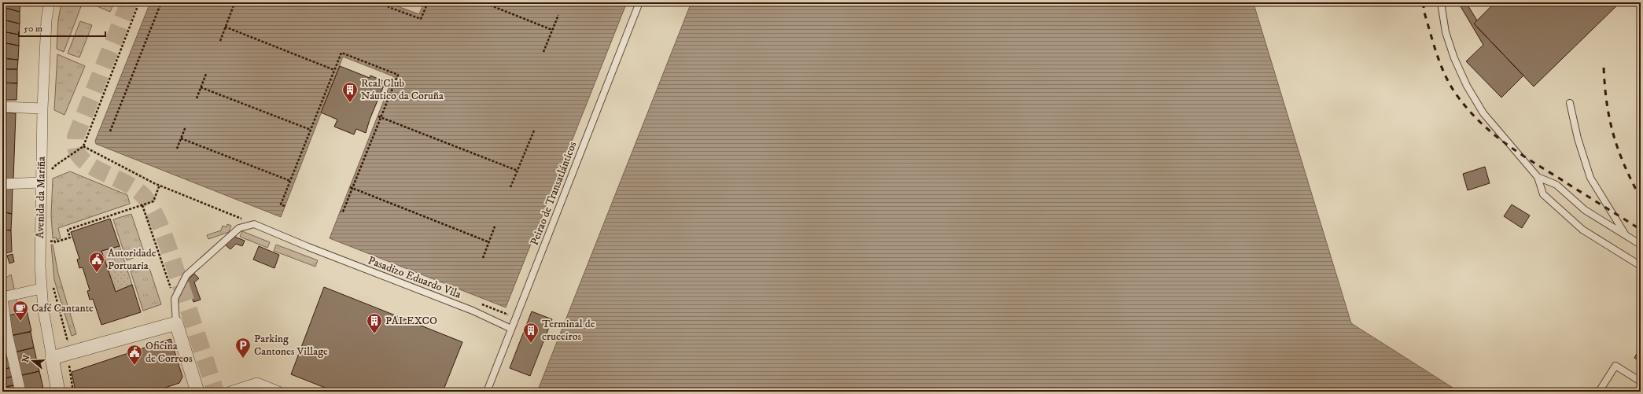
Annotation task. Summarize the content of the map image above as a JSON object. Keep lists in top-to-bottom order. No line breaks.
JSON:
{"streets":{"street":["Avenida da Mariña"],"lane":["Peirao de Transatlánticos","Pasadizo Eduardo Vila"]},"crossings":[["Peirao de Transatlánticos","Pasadizo Eduardo Vila"]],"places":{"building":["Real Club Náutico da Coruña","PALEXCO","Terminal de cruceiros"],"public building":["Autoridade Portuaria","Oficina de Correos"],"cafe":["Café Cantante"],"parking":["Parking Cantones Village"]},"scale_bar":"50 m","north":"left"}
